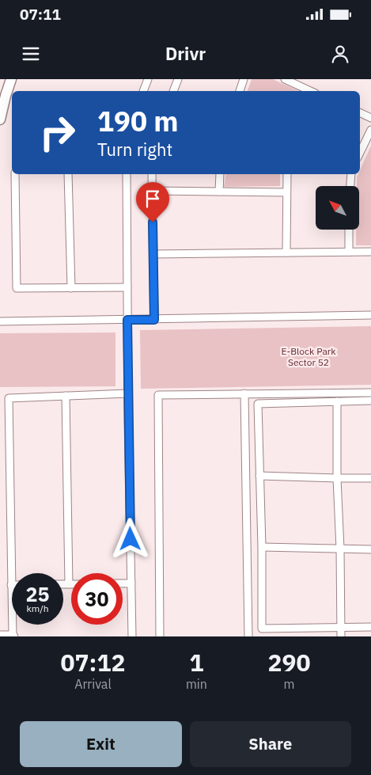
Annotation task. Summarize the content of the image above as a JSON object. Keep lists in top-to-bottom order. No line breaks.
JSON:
{"parks":["E-Block Park Sector 52"],"north":"top left","page":{"status":"07:11","header":"Drivr","turn":["190 m","Turn right"],"speed":"25 km/h","limit":"30","eta":["07:12","Arrival","1","min","290","m"],"buttons":["Exit","Share"]}}
